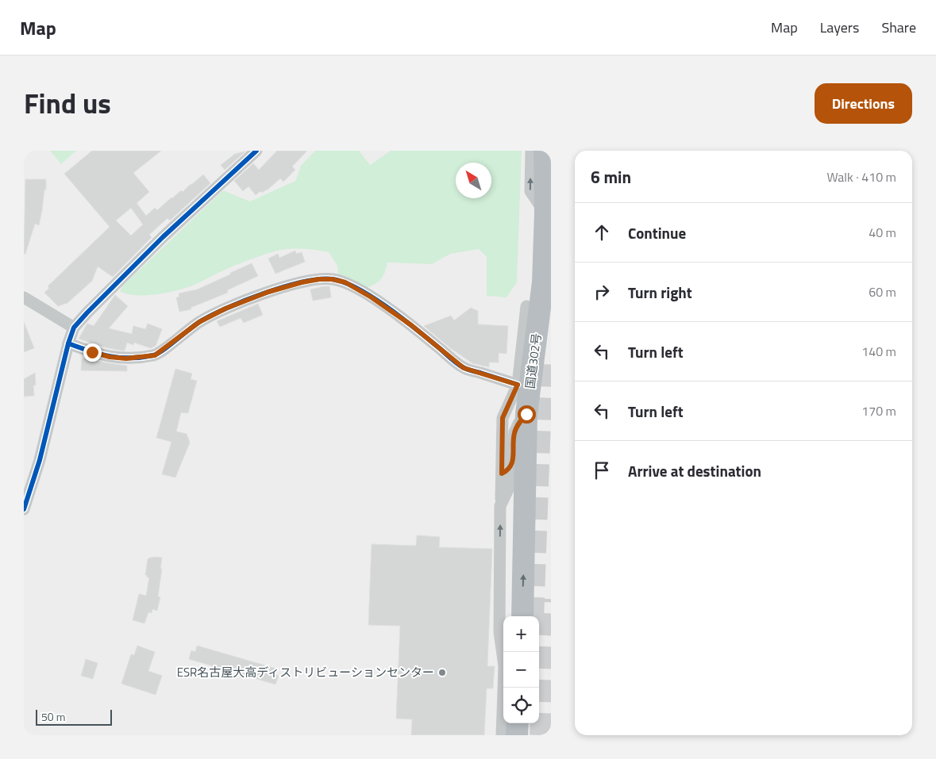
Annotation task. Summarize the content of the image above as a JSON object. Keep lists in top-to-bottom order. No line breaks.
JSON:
{"streets":{"highway":["国道302号"]},"one_way":["国道302号"],"places":["ESR名古屋大高ディストリビューションセンター"],"scale_bar":"50 m","north":"top left","page":{"header":"Map","nav":["Map","Layers","Share"],"title":"Find us","buttons":"Directions","heading":["6 min","Walk · 410 m"],"list":[["Continue","40 m"],["Turn right","60 m"],["Turn left","140 m"],["Turn left","170 m"],"Arrive at destination"],"map_buttons":["+","−"],"scale":"50 m"}}
